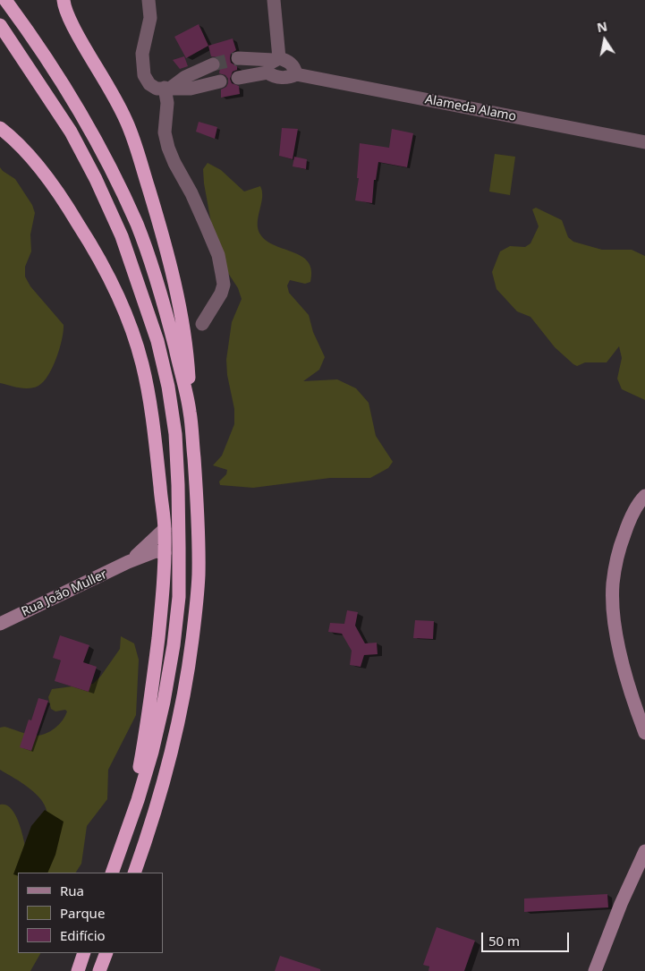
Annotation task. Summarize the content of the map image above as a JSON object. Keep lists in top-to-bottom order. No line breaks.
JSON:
{"streets":{"street":["Alameda Alamo","Rua João Muller"]},"legend":["Rua","Parque","Edifício"],"scale_bar":"50 m","north":"top"}
